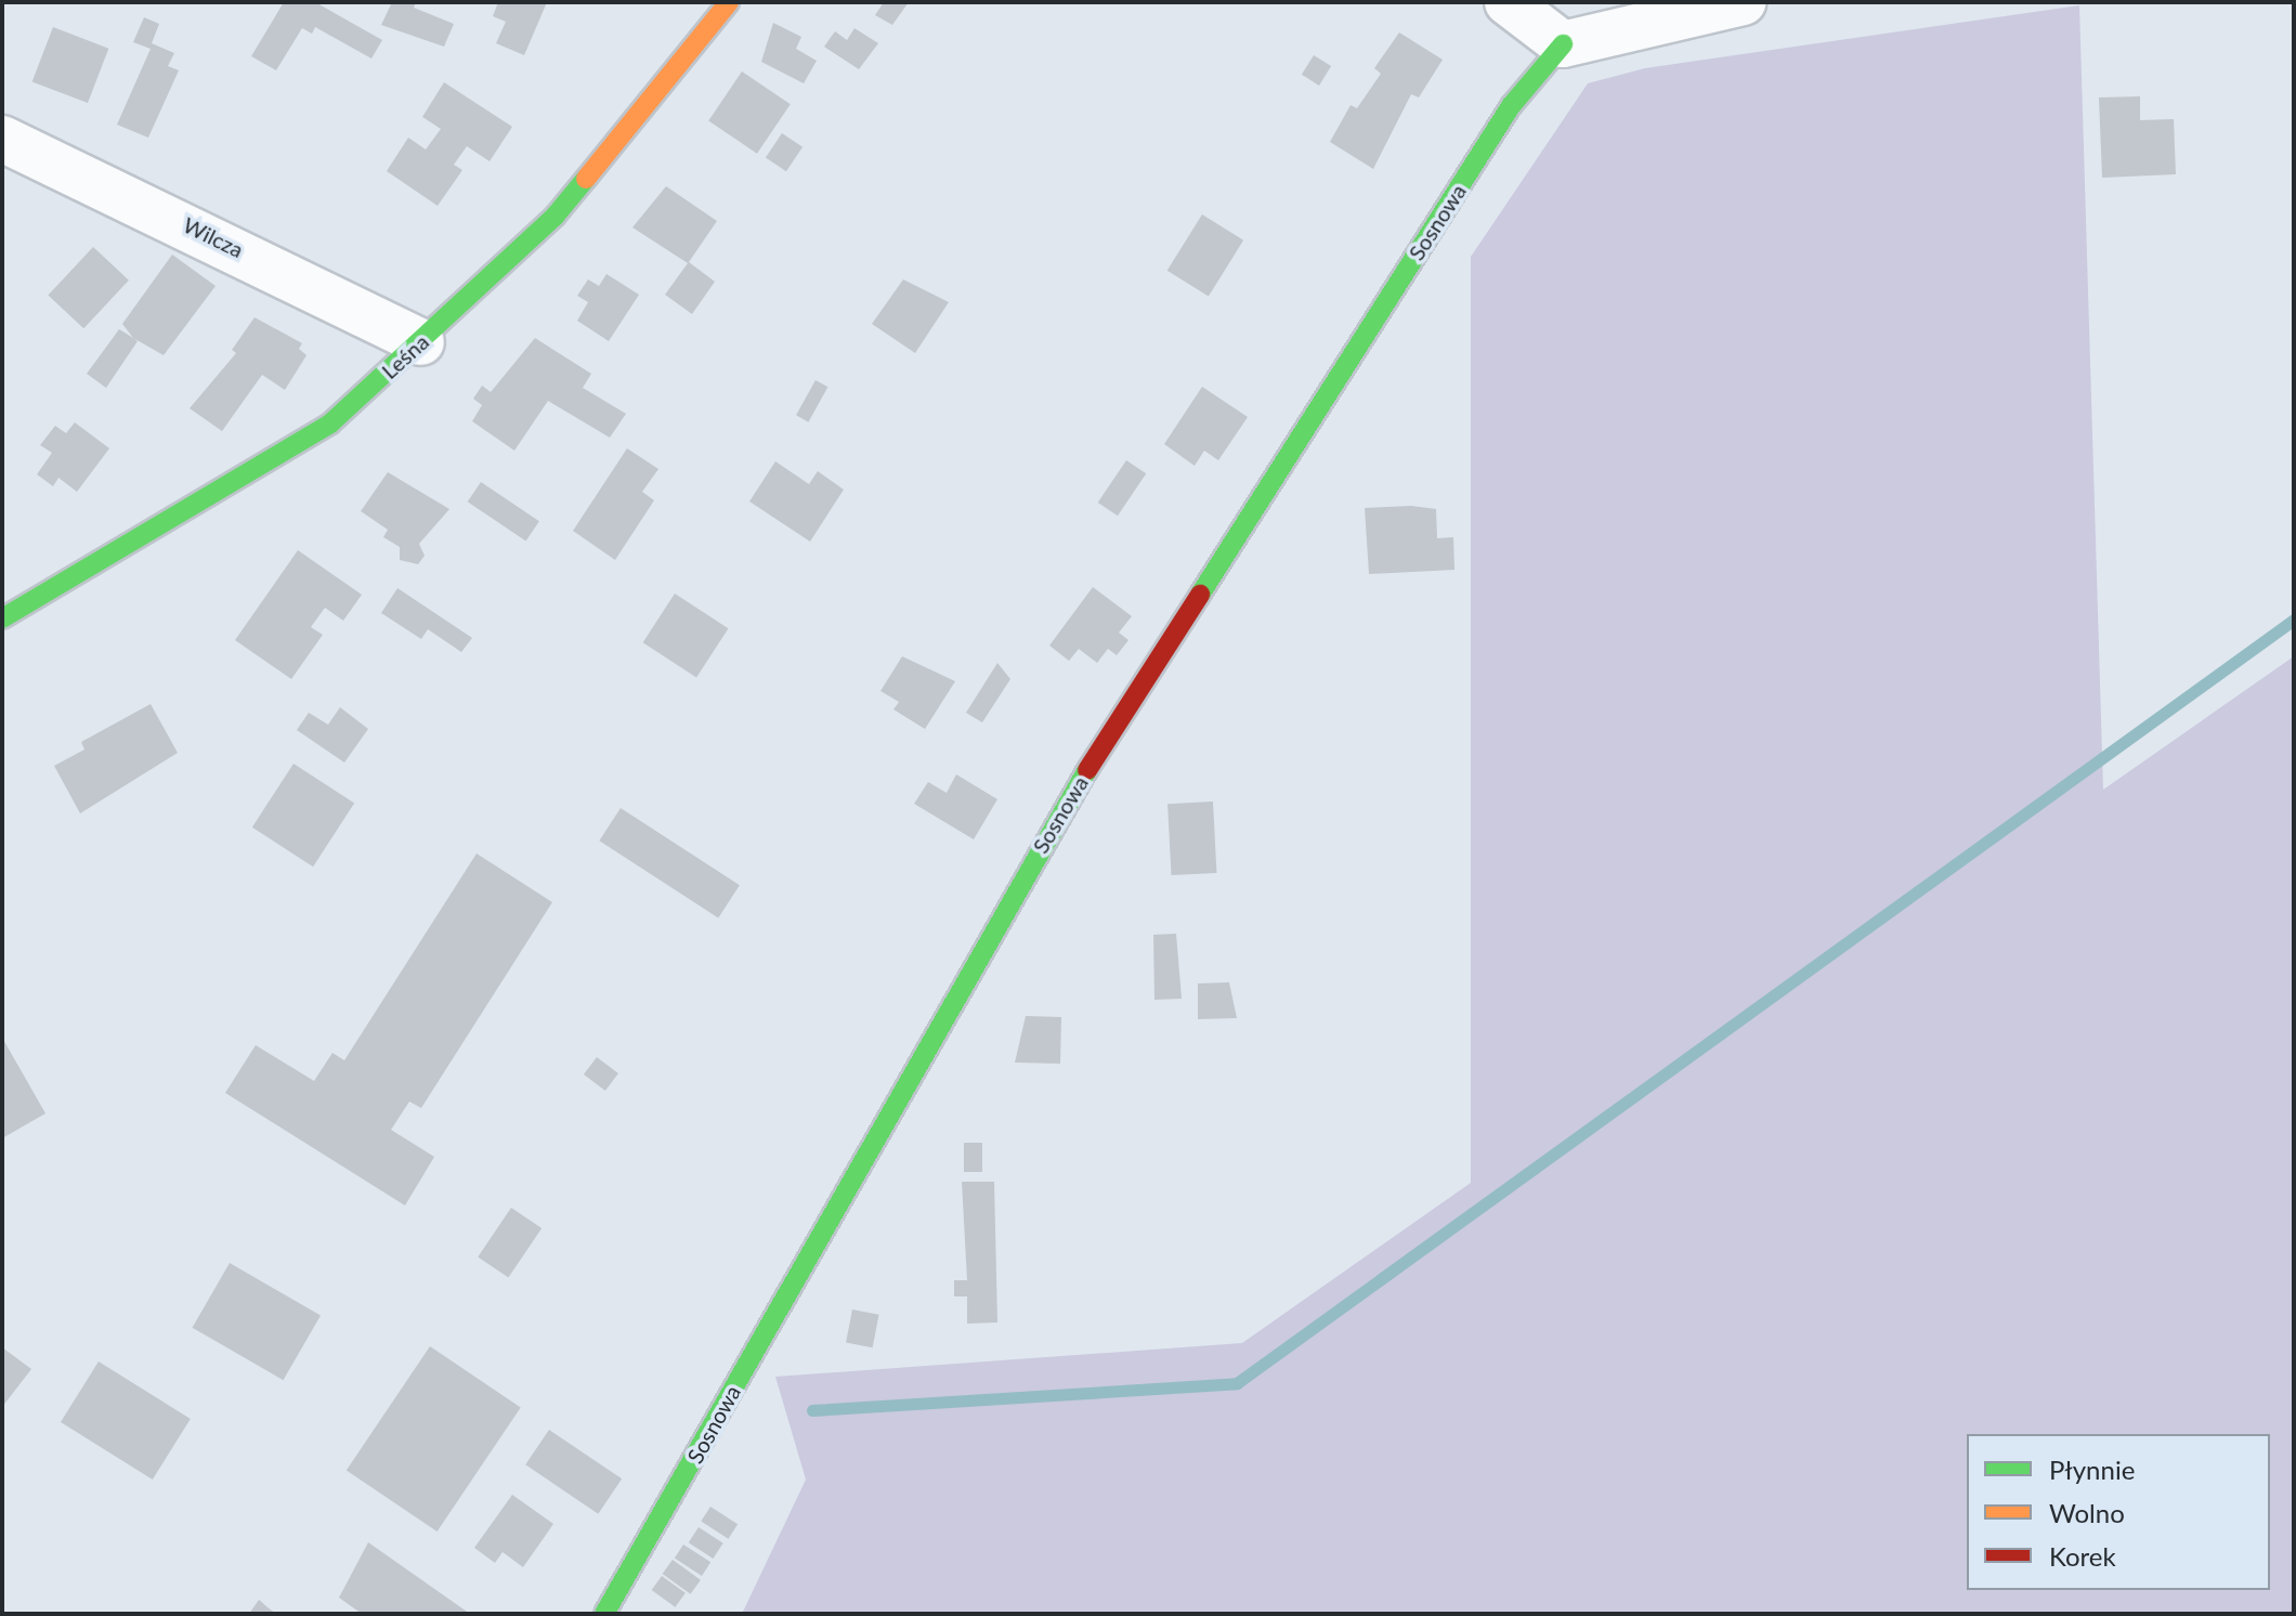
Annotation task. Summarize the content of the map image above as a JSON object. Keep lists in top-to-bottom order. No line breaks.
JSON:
{"streets":{"street":["Sosnowa","Wilcza","Leśna"]},"crossings":[["Wilcza","Leśna"]],"legend":["Płynnie","Wolno","Korek"]}
